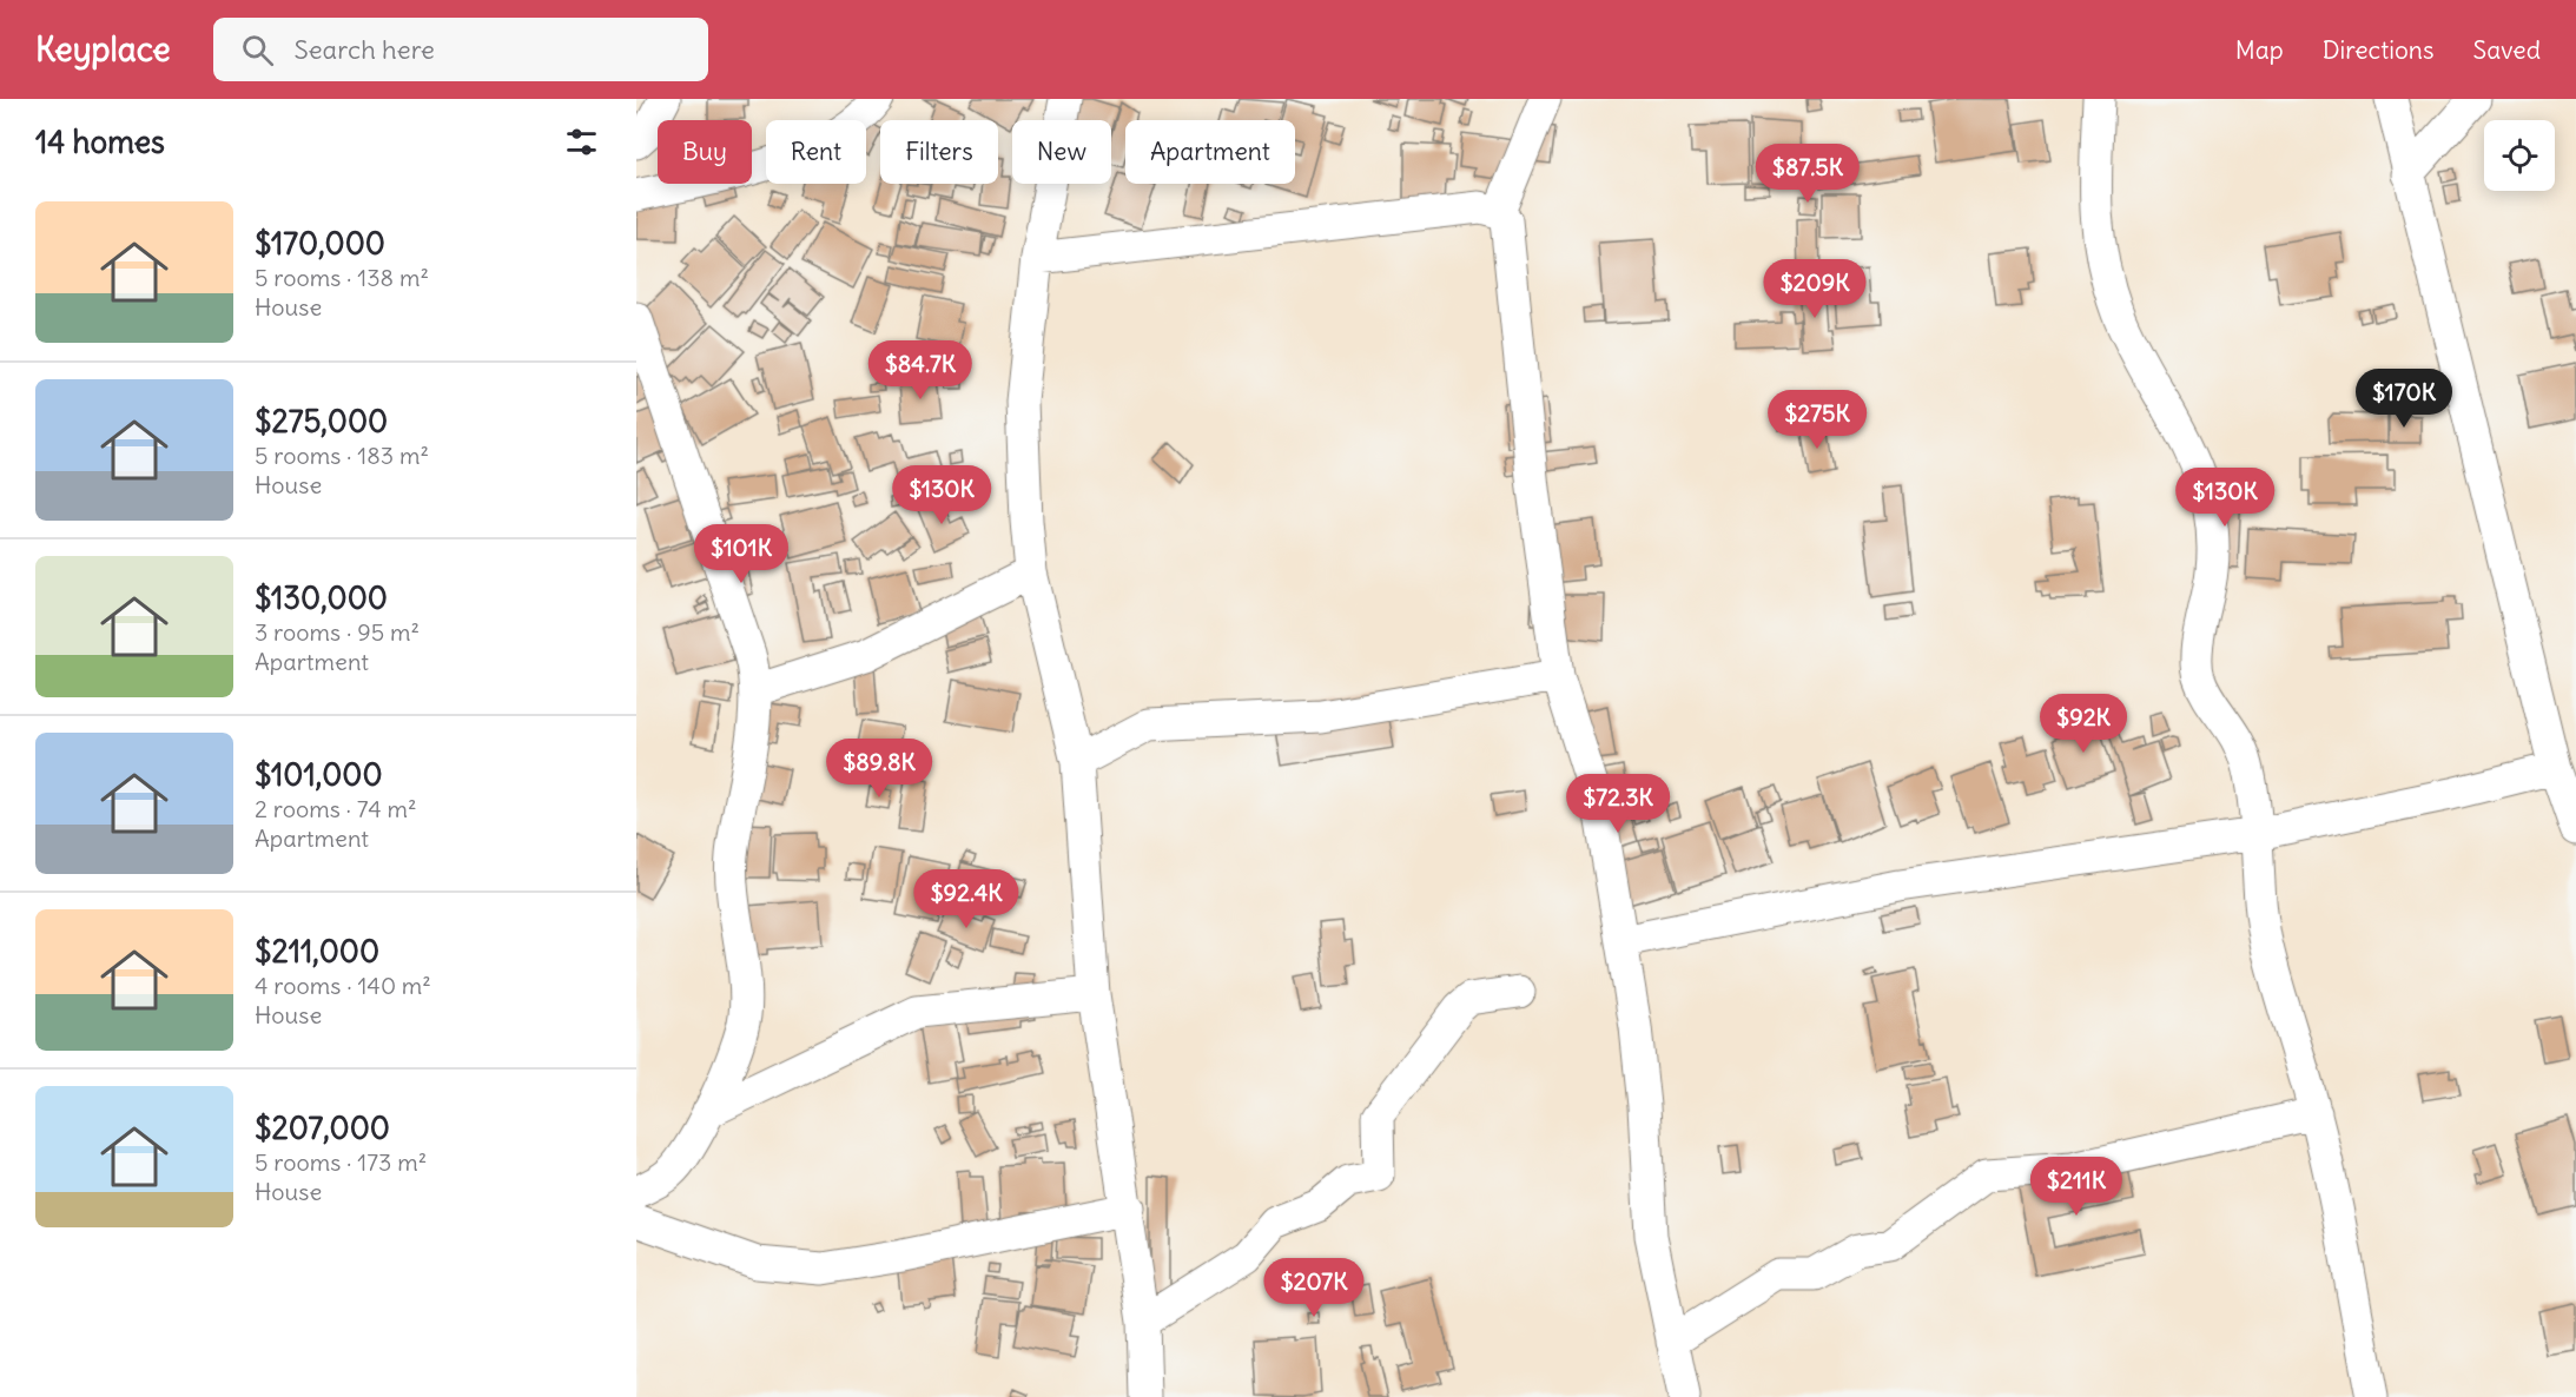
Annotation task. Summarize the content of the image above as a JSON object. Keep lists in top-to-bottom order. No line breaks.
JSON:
{"page":{"header":"Keyplace","search":"Search here","nav":["Map","Directions","Saved"],"heading":"14 homes","chip":["Buy","Rent","Filters","New","Apartment"],"price":["$87.5K","$209K","$84.7K","$170K","$275K","$130K","$130K","$101K","$92K","$89.8K","$72.3K","$92.4K","$211K","$207K"],"list":[{"name":"$170,000","note":"5 rooms · 138 m² · House"},{"name":"$275,000","note":"5 rooms · 183 m² · House"},{"name":"$130,000","note":"3 rooms · 95 m² · Apartment"},{"name":"$101,000","note":"2 rooms · 74 m² · Apartment"},{"name":"$211,000","note":"4 rooms · 140 m² · House"},{"name":"$207,000","note":"5 rooms · 173 m² · House"}]}}
